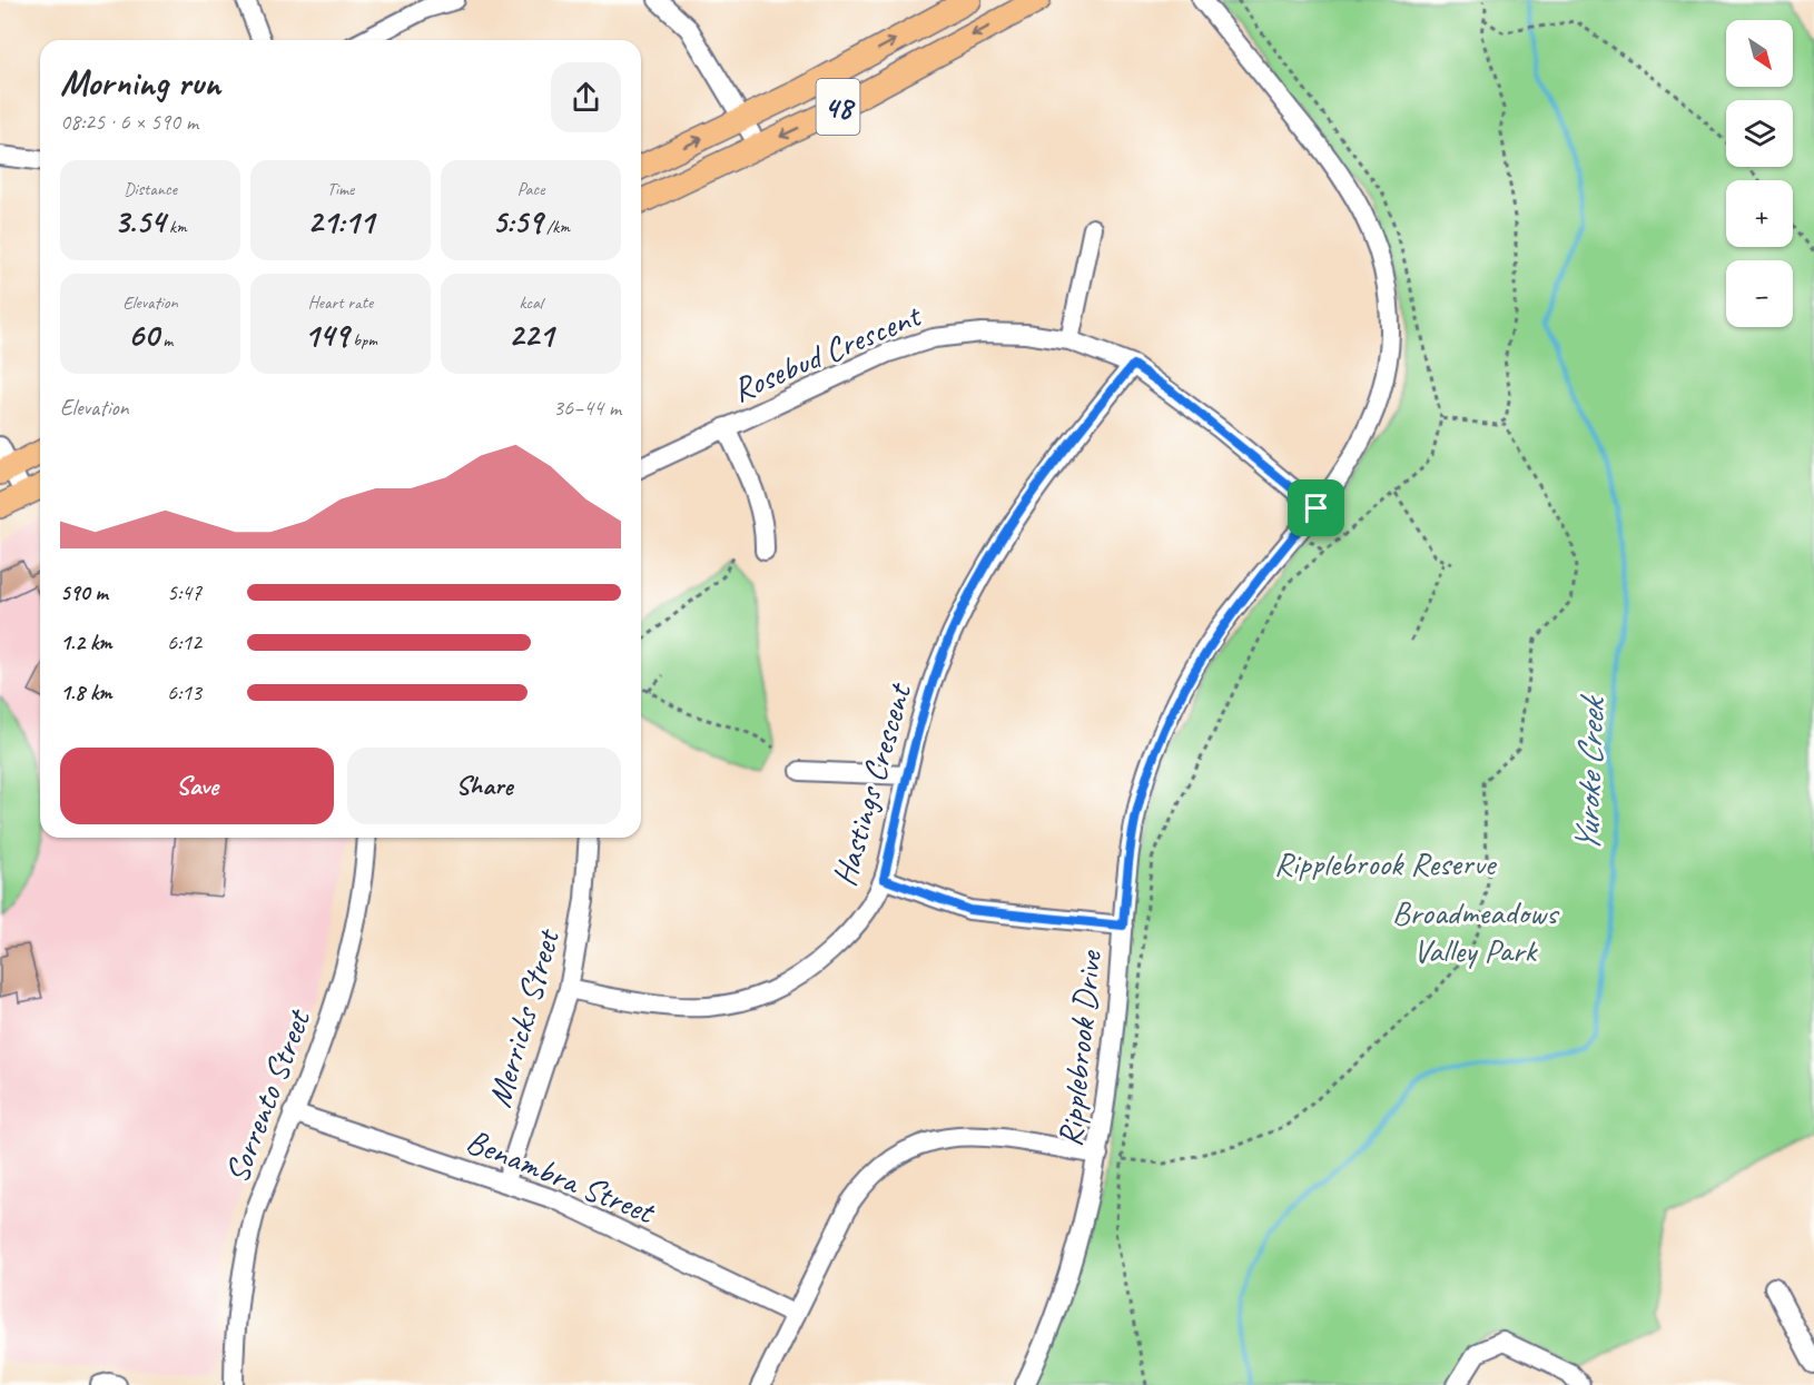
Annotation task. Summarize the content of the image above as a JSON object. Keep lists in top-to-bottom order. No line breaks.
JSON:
{"streets":{"main road":["48"],"street":["Rosebud Crescent","Hastings Crescent","Merricks Street","Ripplebrook Drive","Sorrento Street","Benambra Street"]},"crossings":[["Rosebud Crescent","Hastings Crescent"],["Rosebud Crescent","Ripplebrook Drive"],["Hastings Crescent","Merricks Street"],["Merricks Street","Benambra Street"],["Sorrento Street","Benambra Street"]],"water":["Yuroke Creek"],"parks":["Ripplebrook Reserve","Broadmeadows Valley Park"],"north":"bottom right","page":{"map_buttons":["+","−"],"heading":["Morning run","08:25 · 6 × 590 m"],"stats":[["Distance","3.54 km"],["Time","21:11"],["Pace","5:59 /km"],["Elevation","60 m"],["Heart rate","149 bpm"],["kcal","221"]],"chart":["Elevation","36–44 m"],"list":[{"name":"590 m","note":"5:47"},{"name":"1.2 km","note":"6:12"},{"name":"1.8 km","note":"6:13"}],"buttons":["Save","Share"]}}
